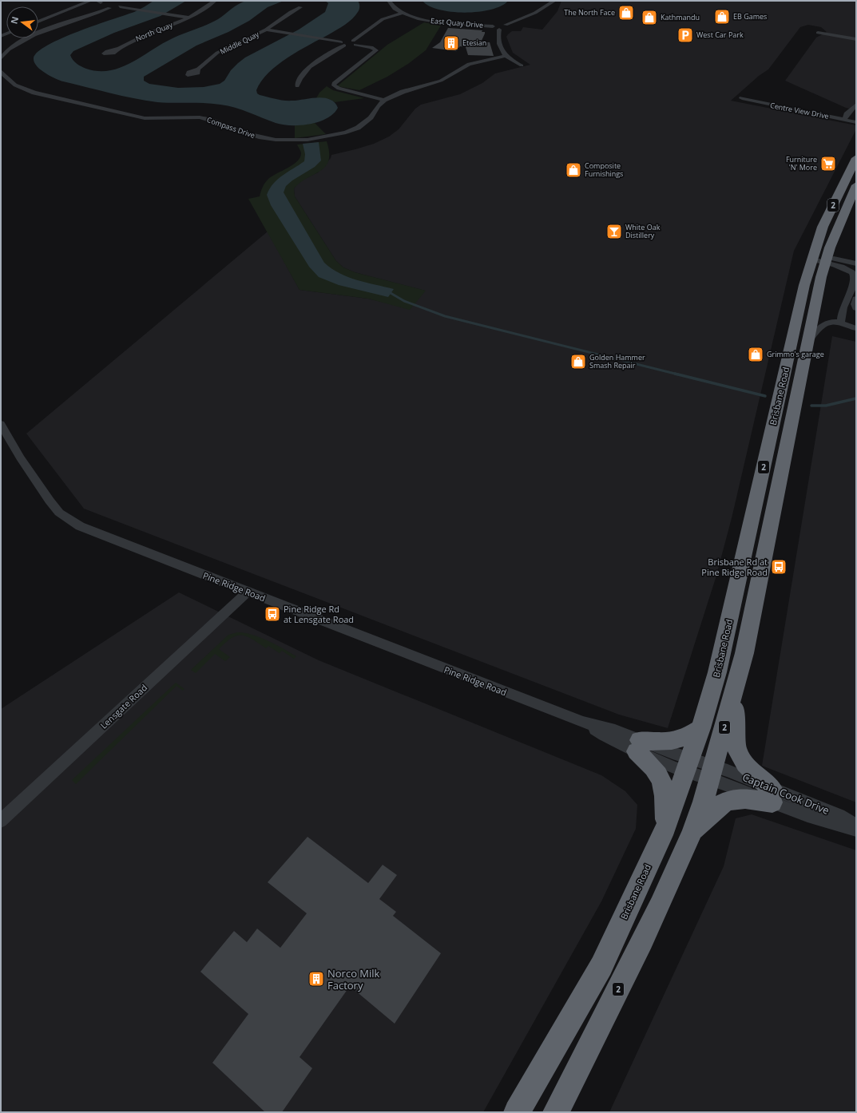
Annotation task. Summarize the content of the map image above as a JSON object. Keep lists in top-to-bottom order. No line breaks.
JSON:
{"streets":{"highway":["2","Brisbane Road"],"street":["East Quay Drive","North Quay","Middle Quay","Centre View Drive","Compass Drive","Pine Ridge Road","Lensgate Road","Captain Cook Drive"]},"crossings":[["Brisbane Road","Pine Ridge Road"],["Brisbane Road","Captain Cook Drive"],["Pine Ridge Road","Lensgate Road"],["Pine Ridge Road","Captain Cook Drive"]],"places":{"shop":["The North Face","EB Games","Kathmandu","Composite Furnishings","Grimmo's garage","Golden Hammer Smash Repair"],"parking":["West Car Park"],"building":["Etesian","Norco Milk Factory"],"supermarket":["Furniture 'N' More"],"bar":["White Oak Distillery"],"bus stop":["Brisbane Rd at Pine Ridge Road","Pine Ridge Rd at Lensgate Road"]},"north":"left"}
